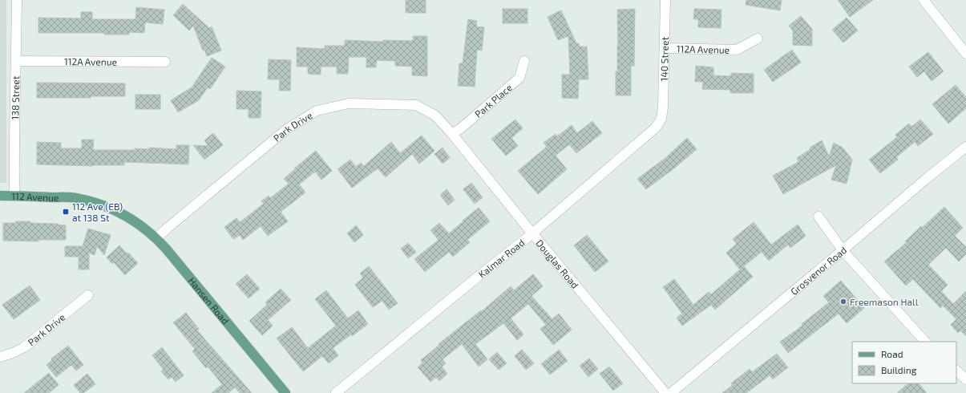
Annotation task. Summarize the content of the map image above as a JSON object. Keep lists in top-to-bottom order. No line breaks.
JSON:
{"streets":{"main road":["112 Avenue","Hansen Road"],"street":["112A Avenue","140 Street","138 Street","Park Place","Park Drive","Kalmar Road","Douglas Road","Grosvenor Road"]},"crossings":[["112A Avenue","140 Street"],["112A Avenue","138 Street"],["140 Street","Kalmar Road"],["138 Street","112 Avenue"],["Park Place","Park Drive"],["Park Place","Douglas Road"],["Park Drive","Douglas Road"],["Park Drive","Hansen Road"],["112 Avenue","Hansen Road"],["Kalmar Road","Douglas Road"]],"places":{"transit":["112 Ave (EB) at 138 St"],"other":["Freemason Hall"]},"legend":["Road","Building"]}
